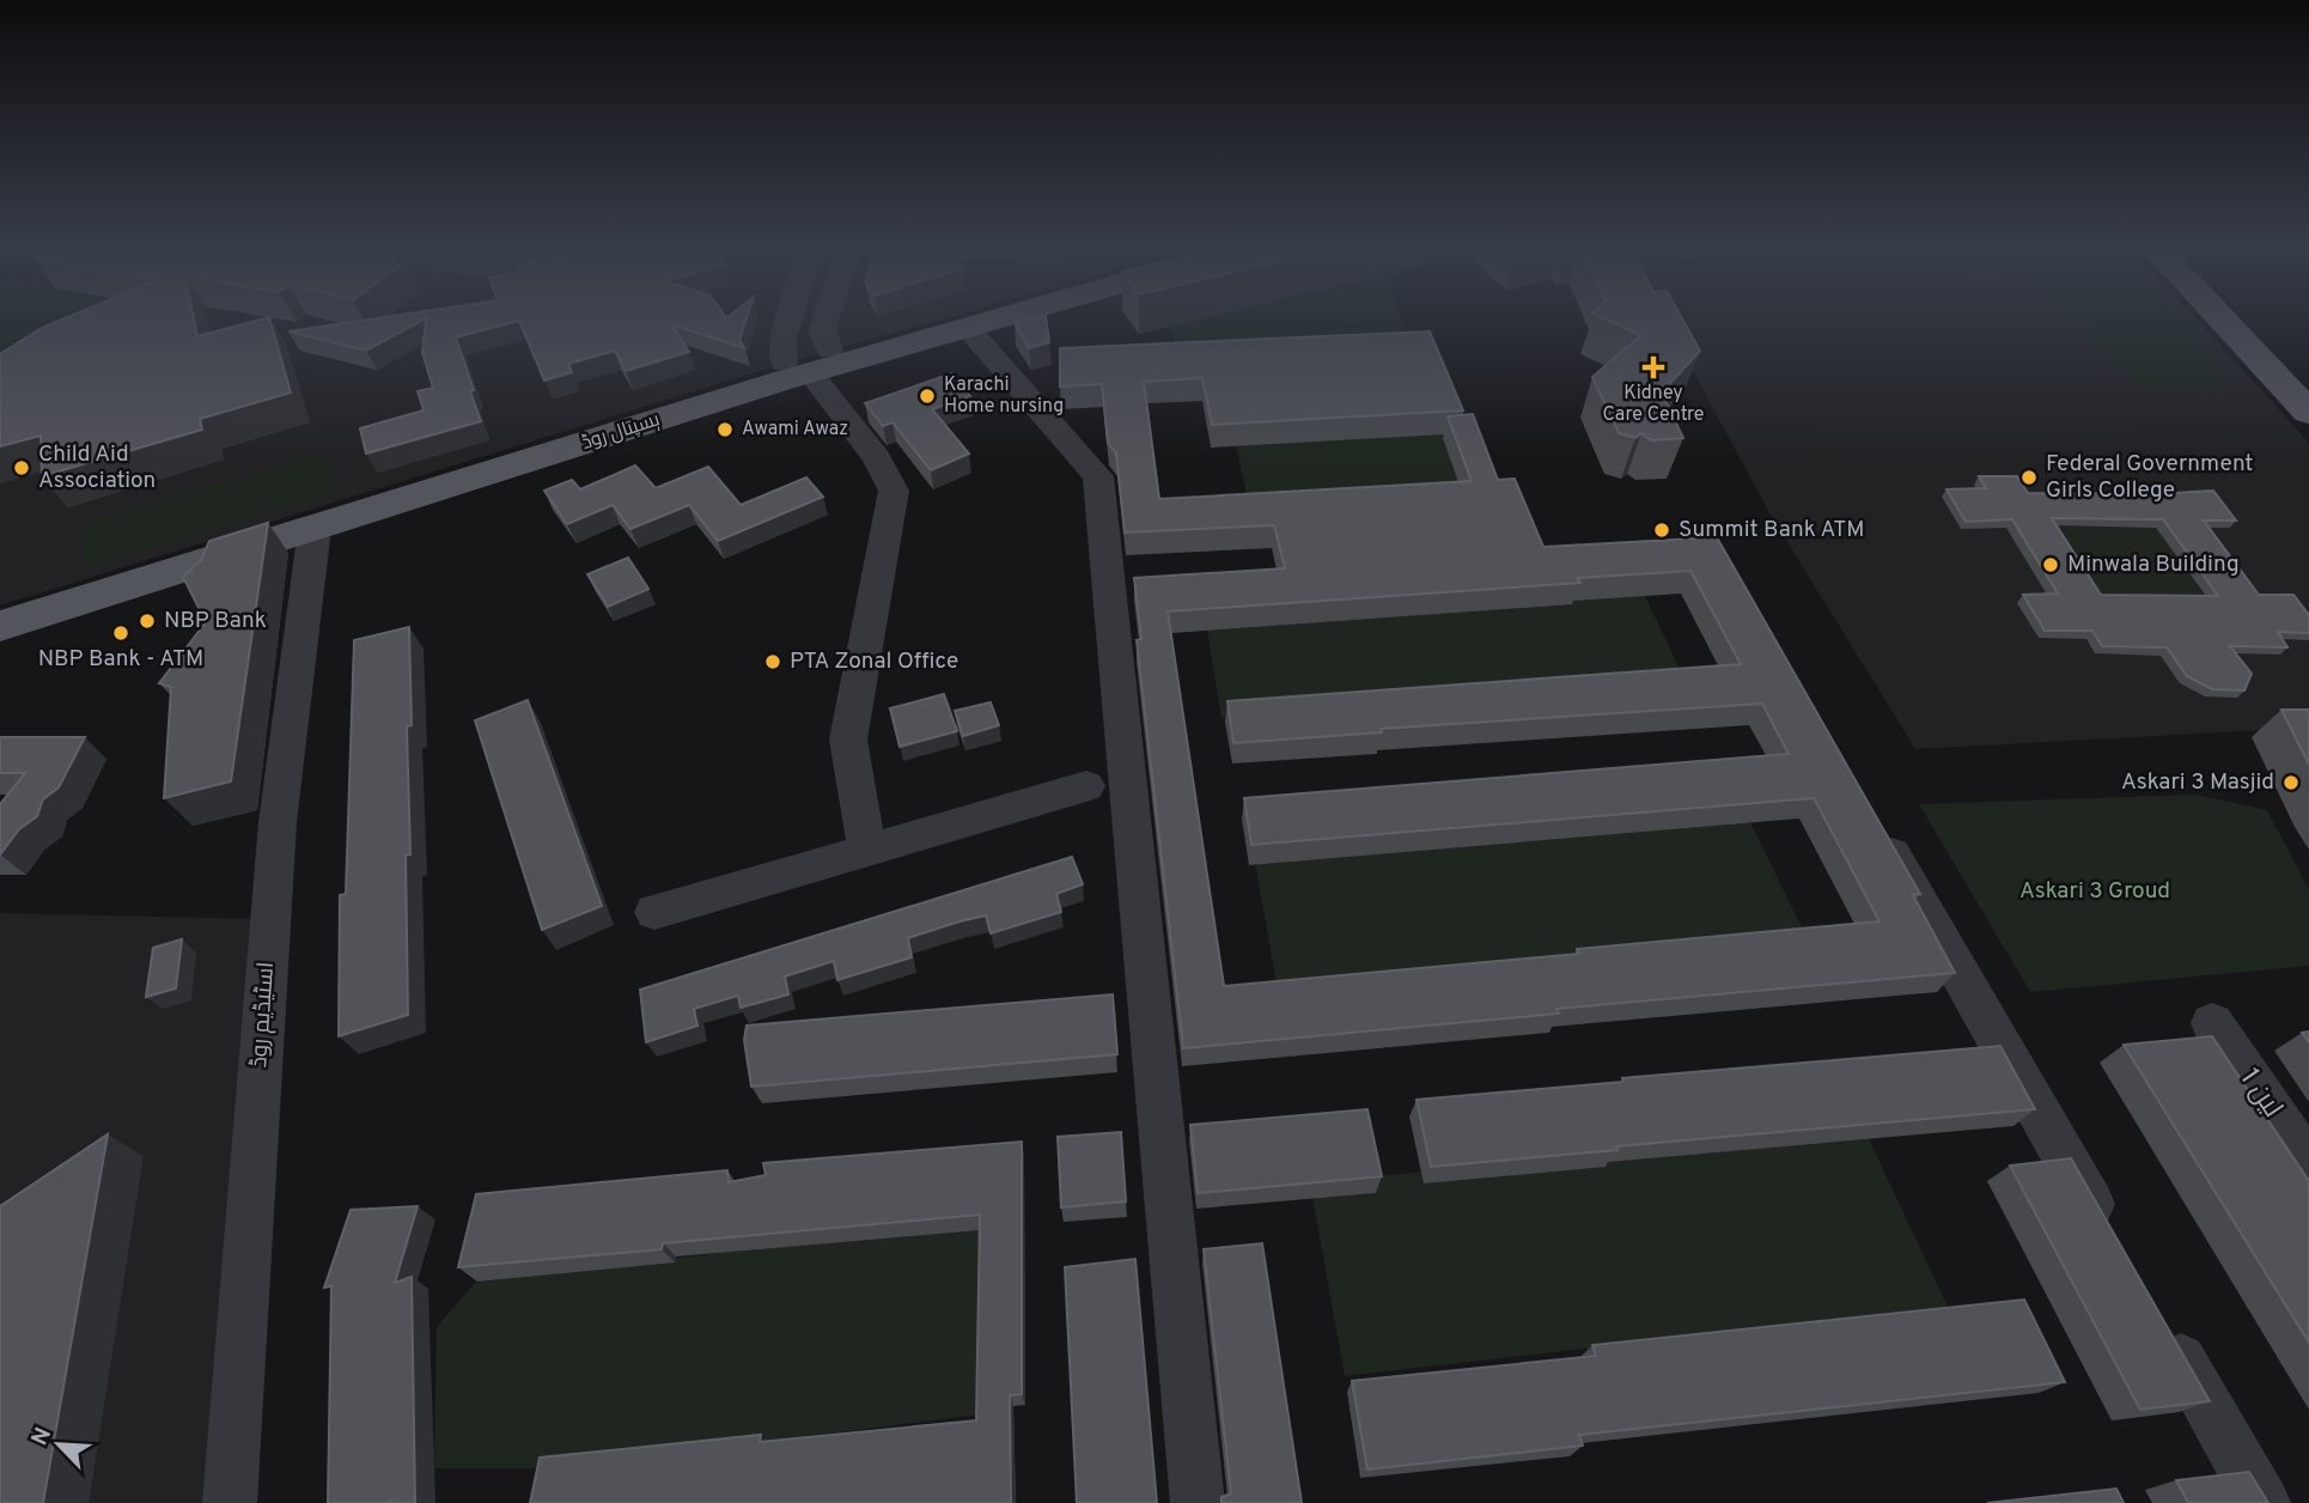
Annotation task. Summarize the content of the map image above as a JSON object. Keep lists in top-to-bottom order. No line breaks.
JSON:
{"streets":{"main road":["ہسپتال روڈ"],"street":["اسٹیڈیم روڈ","لین 1"]},"crossings":[["ہسپتال روڈ","اسٹیڈیم روڈ"]],"parks":["Askari 3 Groud"],"places":{"health":["Kidney Care Centre"],"other":["Karachi Home nursing","Awami Awaz","Child Aid Association","Federal Government Girls College","Summit Bank ATM","Minwala Building","NBP Bank","NBP Bank - ATM","PTA Zonal Office","Askari 3 Masjid"]},"north":"top left"}
